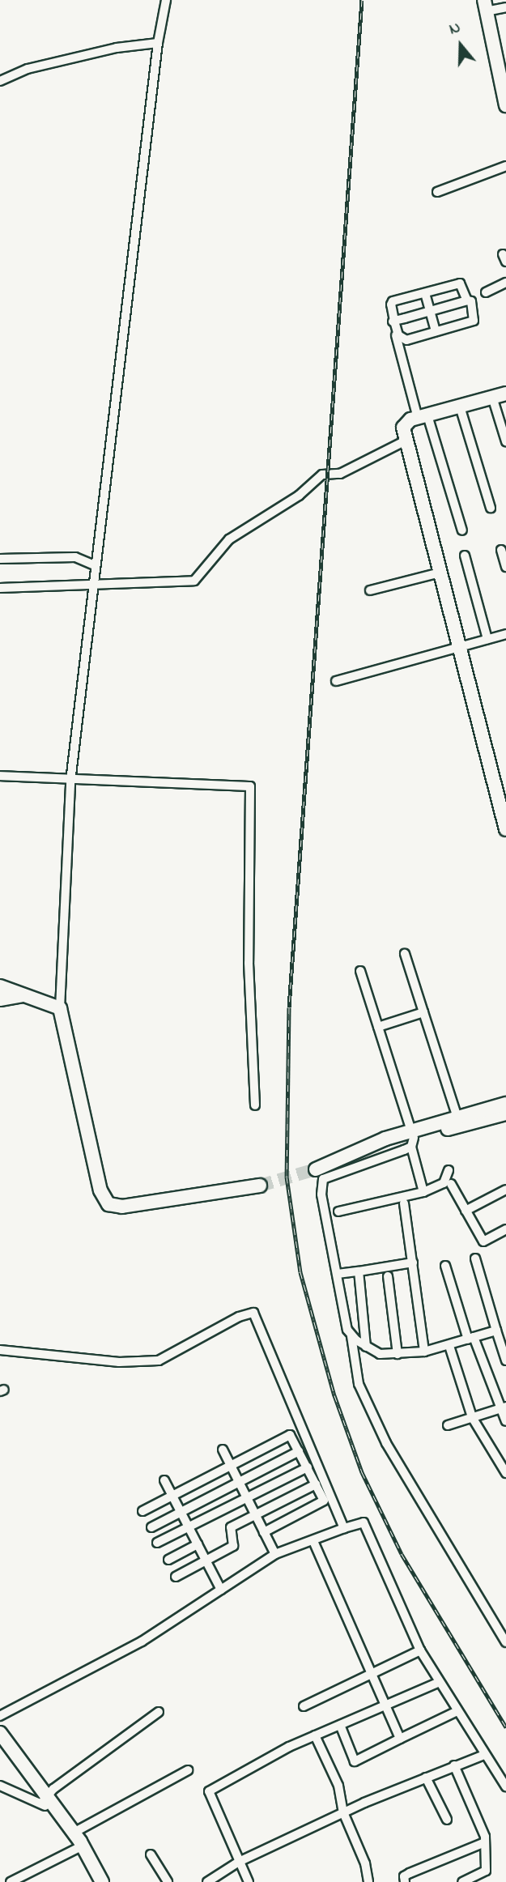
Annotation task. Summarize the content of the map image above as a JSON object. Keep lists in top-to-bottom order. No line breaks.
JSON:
{"north":"top"}
